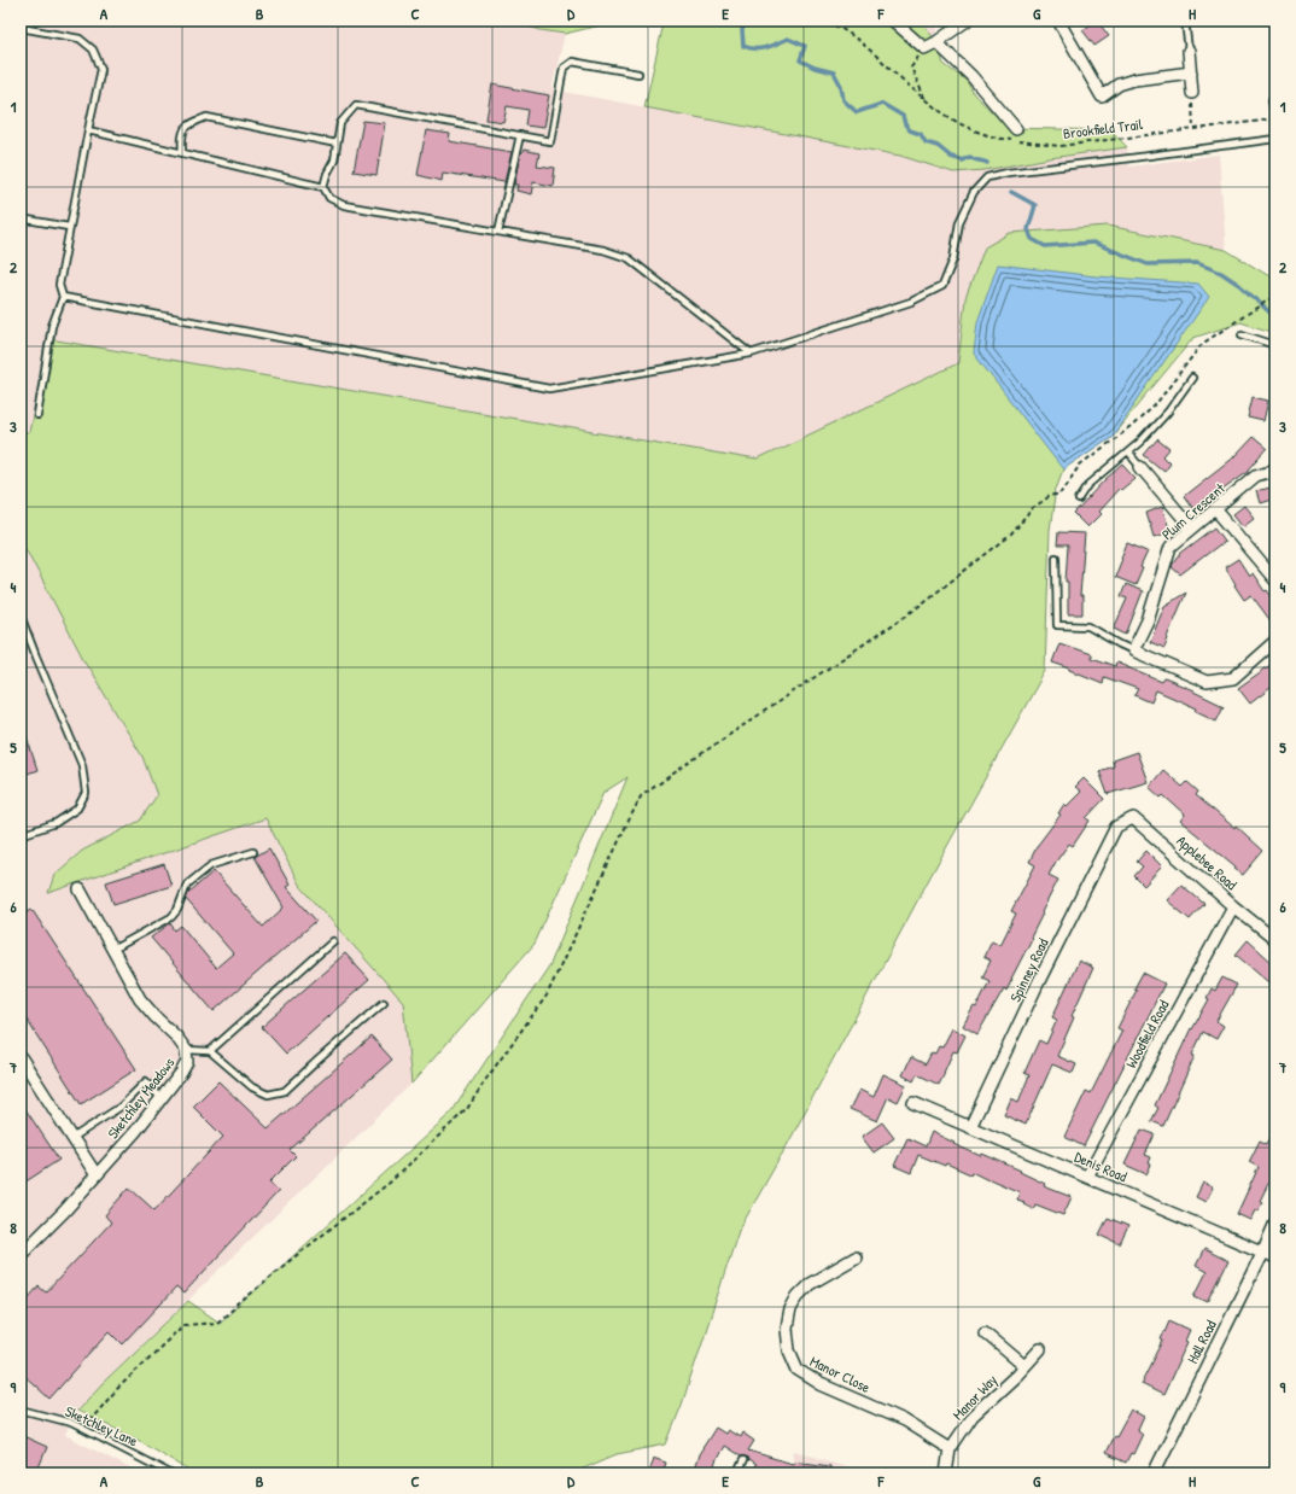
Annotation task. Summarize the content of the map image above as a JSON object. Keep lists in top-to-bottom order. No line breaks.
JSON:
{"streets":{"street":["Plum Crescent","Applebee Road","Spinney Road","Woodfield Road","Sketchley Meadows","Denis Road","Hall Road","Manor Close","Manor Way"],"lane":["Sketchley Lane"],"path":["Brookfield Trail"]},"crossings":[["Applebee Road","Spinney Road"],["Applebee Road","Woodfield Road"],["Spinney Road","Denis Road"],["Woodfield Road","Denis Road"],["Denis Road","Hall Road"],["Manor Close","Manor Way"]],"grid":{"columns":["A","B","C","D","E","F","G","H"],"rows":["1","2","3","4","5","6","7","8","9"]}}
